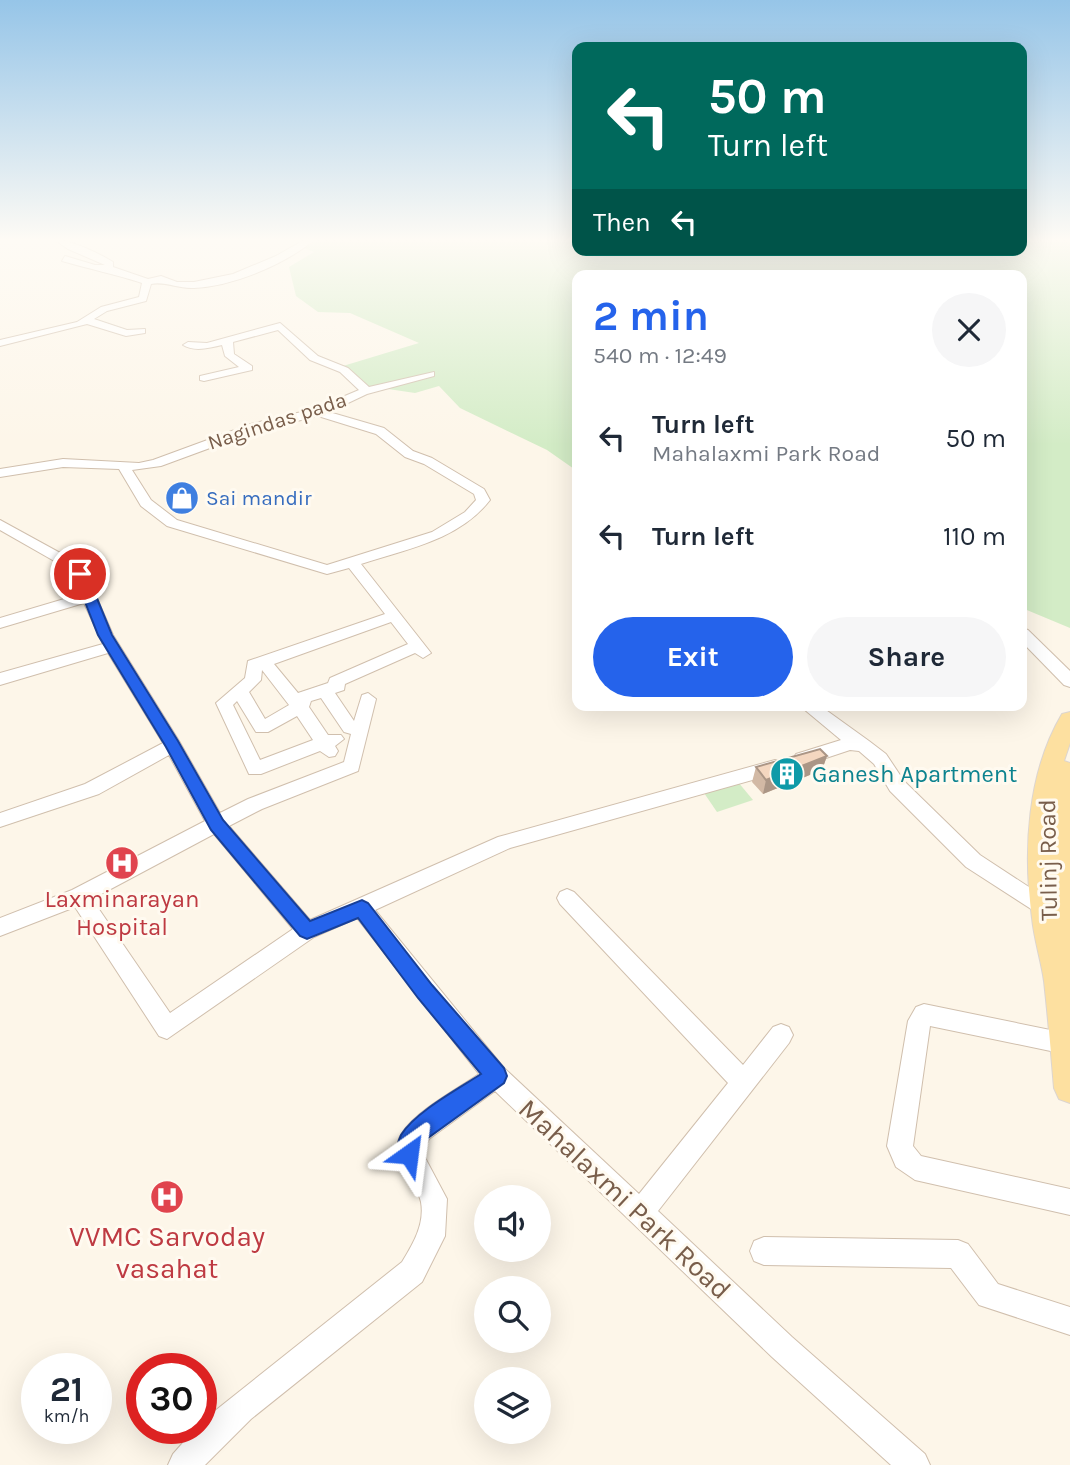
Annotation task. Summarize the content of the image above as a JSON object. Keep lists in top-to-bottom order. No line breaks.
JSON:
{"streets":{"main road":["Tulinj Road"],"street":["Nagindas pada","Mahalaxmi Park Road"]},"places":{"shop":["Sai mandir"],"building":["Ganesh Apartment"],"hospital":["Laxminarayan Hospital","VVMC Sarvoday vasahat"]},"page":{"turn":["50 m","Turn left"],"then":"Then","heading":["2 min","540 m · 12:49"],"list":[{"name":"Turn left","note":"Mahalaxmi Park Road","value":"50 m"},{"name":"Turn left","value":"110 m"}],"buttons":["Exit","Share"],"speed":"21 km/h","limit":"30"}}
